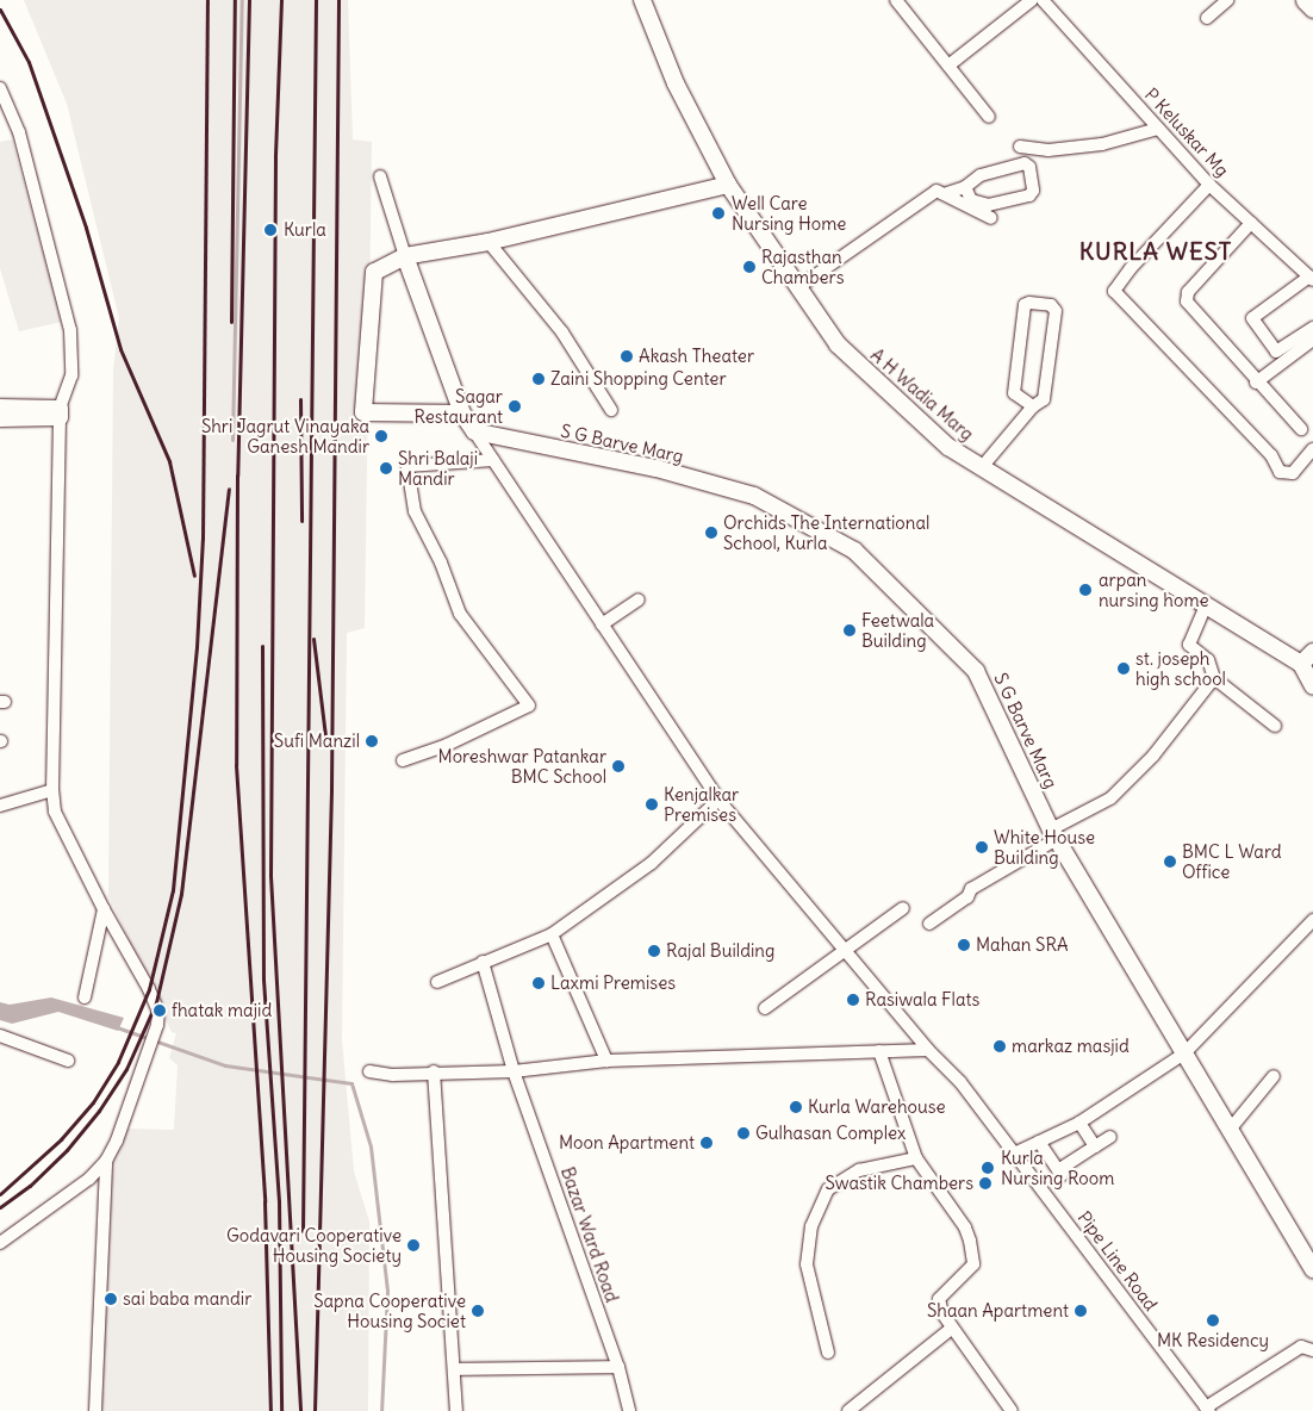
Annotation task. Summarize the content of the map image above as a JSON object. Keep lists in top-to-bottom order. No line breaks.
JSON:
{"streets":{"street":["P Keluskar Mg","A H Wadia Marg","S G Barve Marg","Bazar Ward Road","Pipe Line Road"]},"crossings":[["S G Barve Marg","Pipe Line Road"]],"districts":["KURLA WEST"],"places":["Well Care Nursing Home","Kurla","Rajasthan Chambers","Akash Theater","Zaini Shopping Center","Sagar Restaurant","Shri Jagrut Vinayaka Ganesh Mandir","Shri Balaji Mandir","Orchids The International School, Kurla","arpan nursing home","Feetwala Building","st. joseph high school","Sufi Manzil","Moreshwar Patankar BMC School","Kenjalkar Premises","White House Building","BMC L Ward Office","Mahan SRA","Rajal Building","Laxmi Premises","Rasiwala Flats","fhatak majid","markaz masjid","Kurla Warehouse","Gulhasan Complex","Moon Apartment","Kurla Nursing Room","Swastik Chambers","Godavari Cooperative Housing Society","sai baba mandir","Sapna Cooperative Housing Societ","Shaan Apartment","MK Residency"]}
